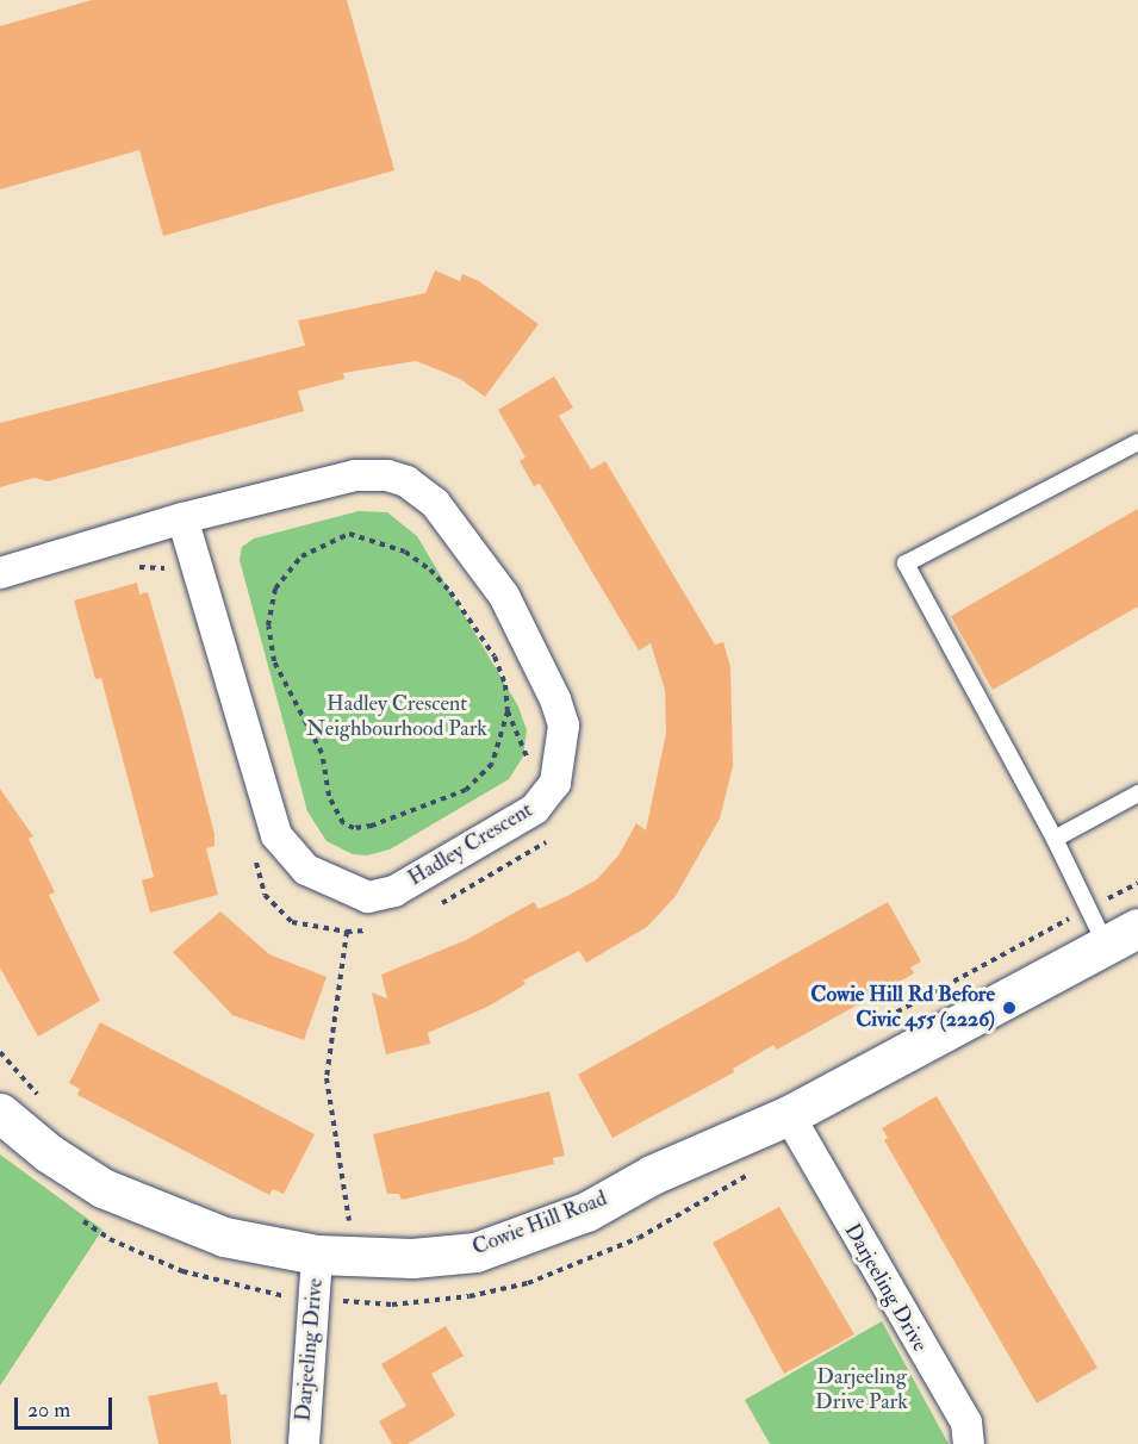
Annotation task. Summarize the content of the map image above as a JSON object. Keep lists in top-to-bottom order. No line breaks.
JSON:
{"streets":{"street":["Hadley Crescent","Cowie Hill Road","Darjeeling Drive"]},"crossings":[["Cowie Hill Road","Darjeeling Drive"]],"parks":["Hadley Crescent Neighbourhood Park","Darjeeling Drive Park"],"places":["Cowie Hill Rd Before Civic 455 (2226)"],"scale_bar":"20 m"}
